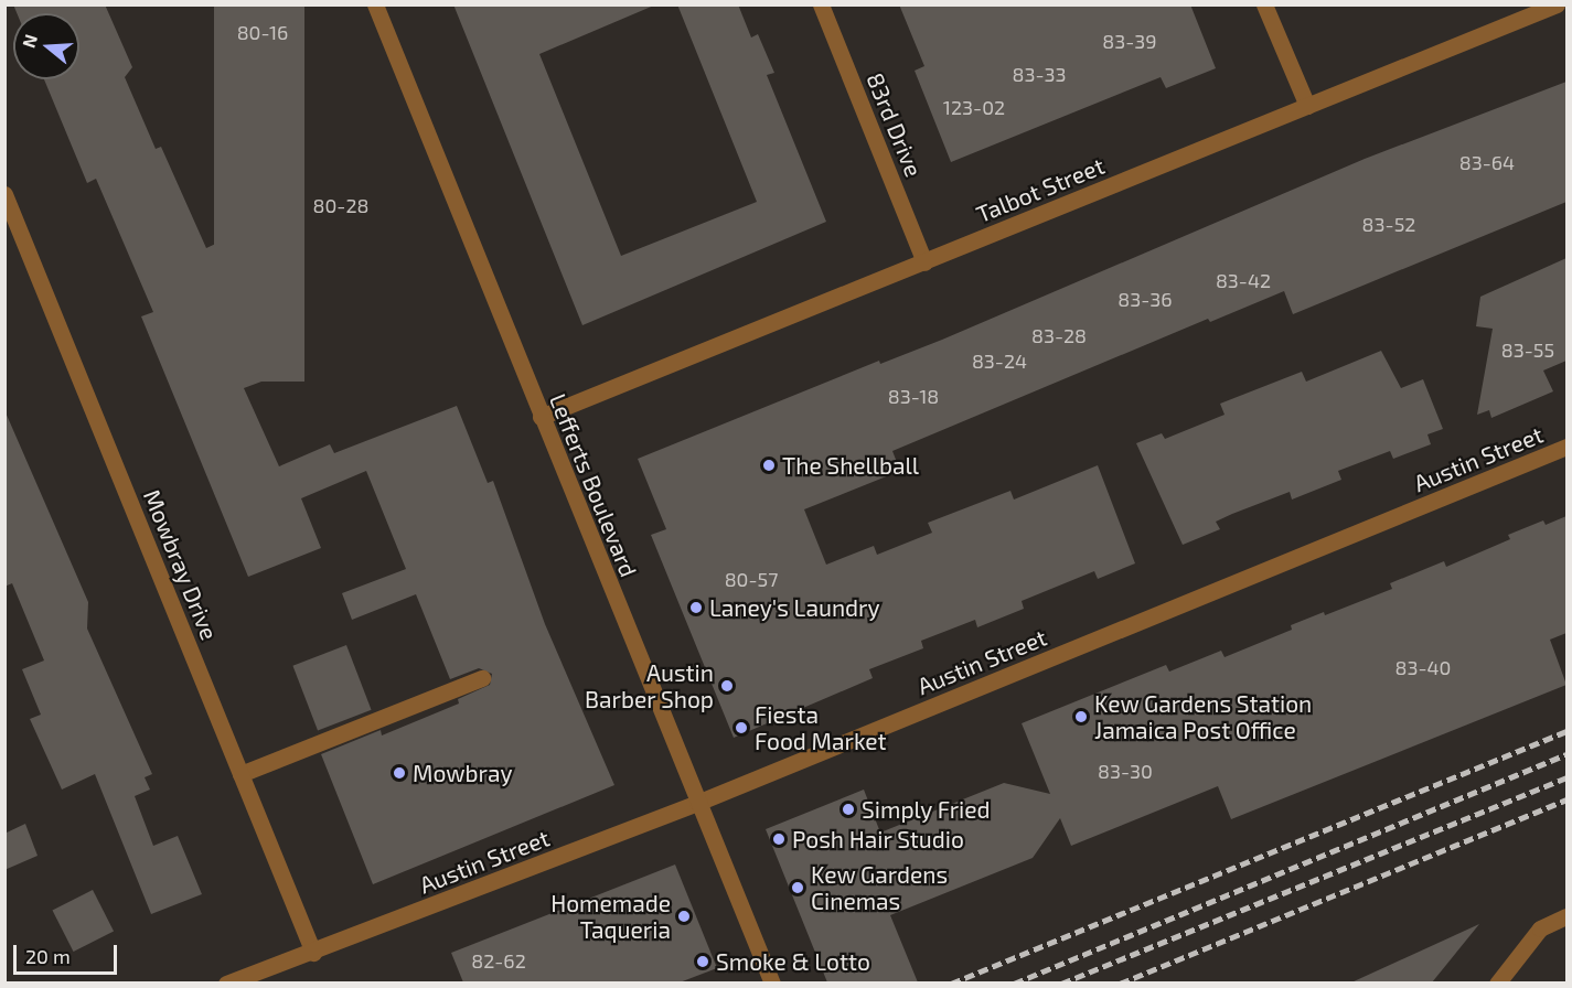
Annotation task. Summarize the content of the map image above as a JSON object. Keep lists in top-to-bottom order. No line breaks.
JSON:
{"streets":{"street":["83rd Drive","Talbot Street","Austin Street","Lefferts Boulevard","Mowbray Drive"]},"crossings":[["83rd Drive","Talbot Street"],["Talbot Street","Lefferts Boulevard"],["Austin Street","Lefferts Boulevard"],["Austin Street","Mowbray Drive"]],"places":["The Shellball","Laney's Laundry","Austin Barber Shop","Kew Gardens Station Jamaica Post Office","Fiesta Food Market","Mowbray","Simply Fried","Posh Hair Studio","Kew Gardens Cinemas","Homemade Taqueria","Smoke & Lotto"],"house_numbers":["80-16","83-39","83-33","123-02","83-64","80-28","83-52","83-42","83-36","83-28","83-55","83-24","83-18","80-57","83-40","83-30","82-62"],"scale_bar":"20 m","north":"left"}
